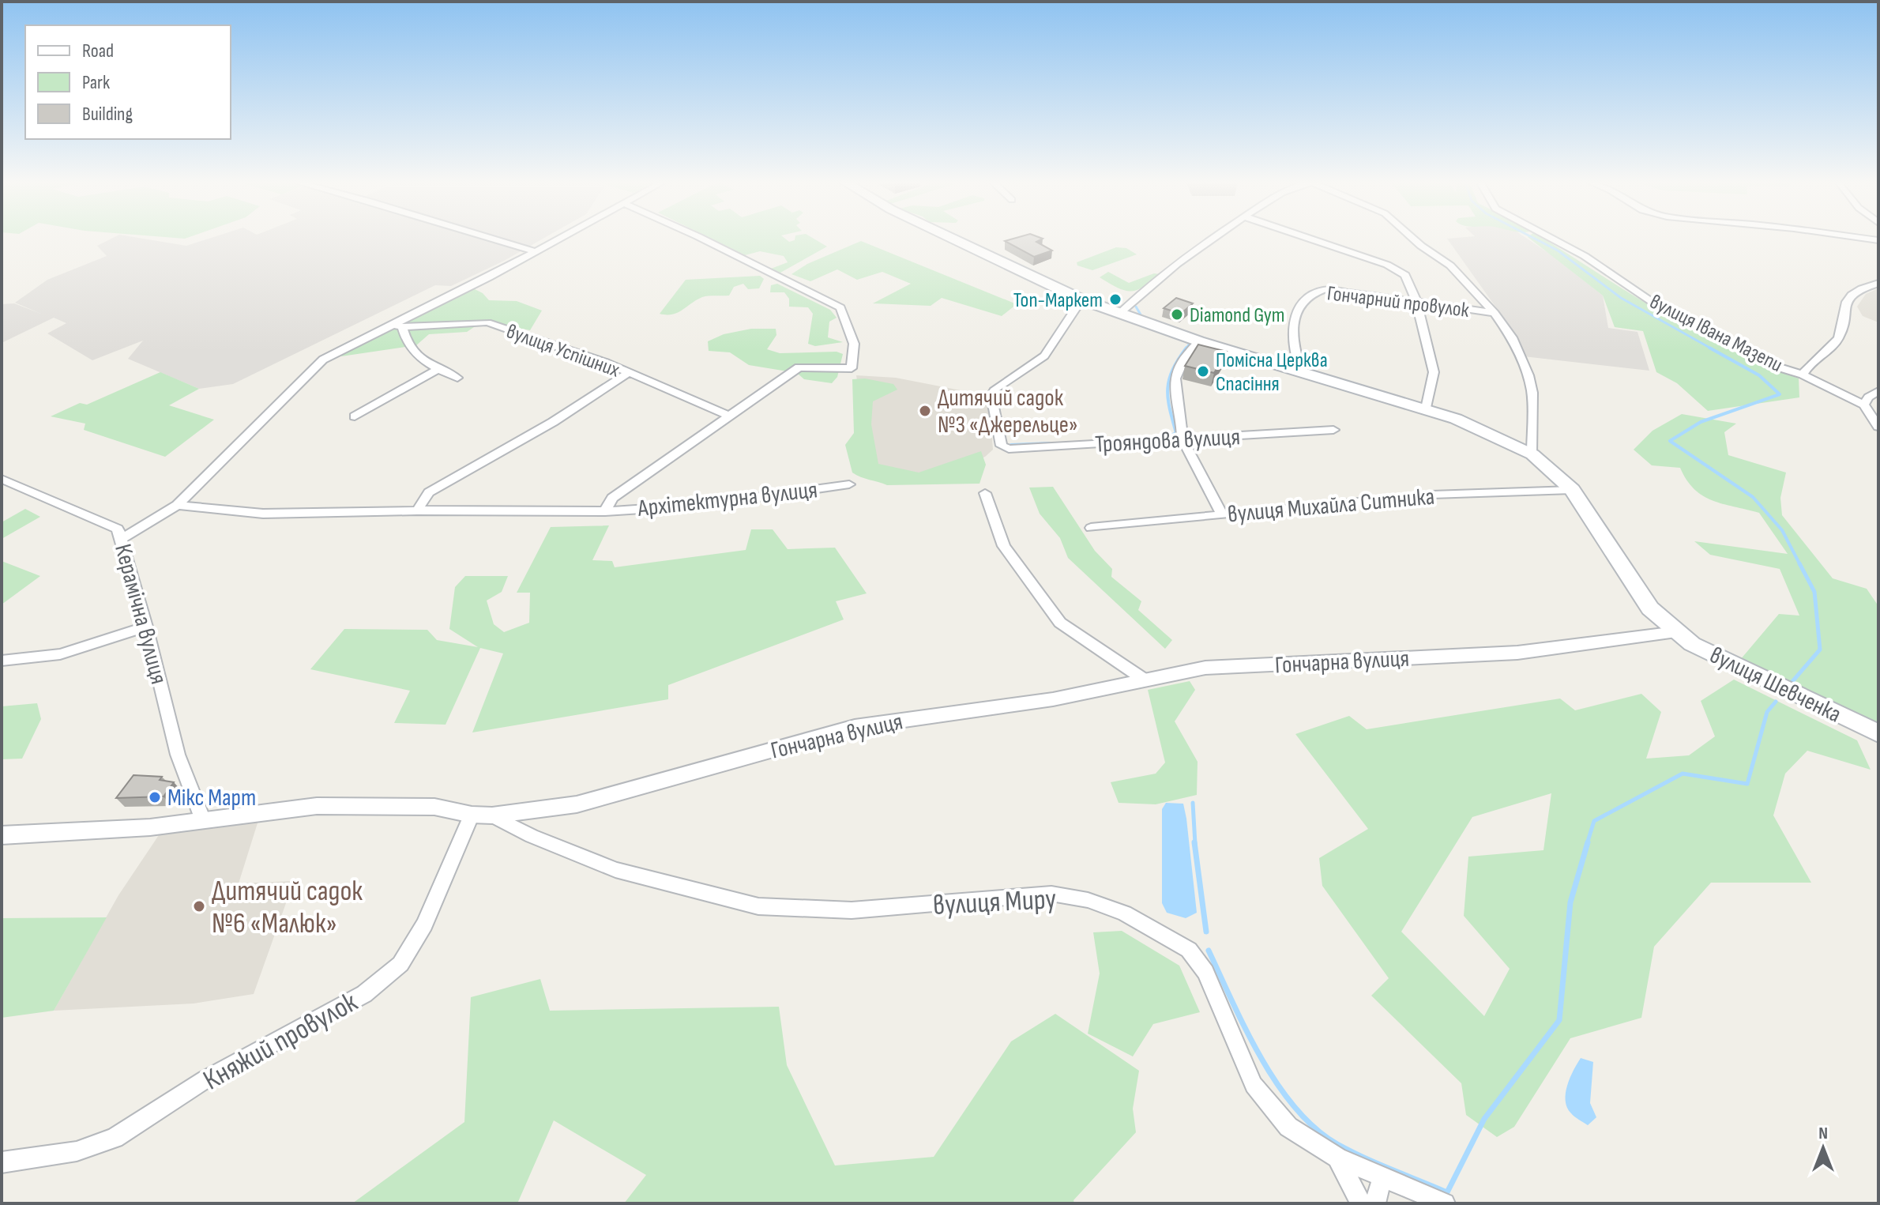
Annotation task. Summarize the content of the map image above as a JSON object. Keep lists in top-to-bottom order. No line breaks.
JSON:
{"streets":{"main road":["вулиця Шевченка"],"street":["Гончарний провулок","вулиця Івана Мазепи","вулиця Успішних","Трояндова вулиця","Архітектурна вулиця","вулиця Михайла Ситника","Керамічна вулиця","Гончарна вулиця","вулиця Миру","Княжий провулок"]},"crossings":[["Гончарний провулок","вулиця Шевченка"],["вулиця Успішних","Архітектурна вулиця"],["Трояндова вулиця","вулиця Шевченка"],["вулиця Михайла Ситника","вулиця Шевченка"],["Керамічна вулиця","Гончарна вулиця"],["Гончарна вулиця","вулиця Шевченка"],["Гончарна вулиця","вулиця Миру"],["Гончарна вулиця","Княжий провулок"]],"places":["Топ-Маркет","Diamond Gym","Помісна Церква Спасіння","Дитячий садок №3 «Джерельце»","Мікс Март","Дитячий садок №6 «Малюк»"],"legend":["Road","Park","Building"],"north":"top"}
